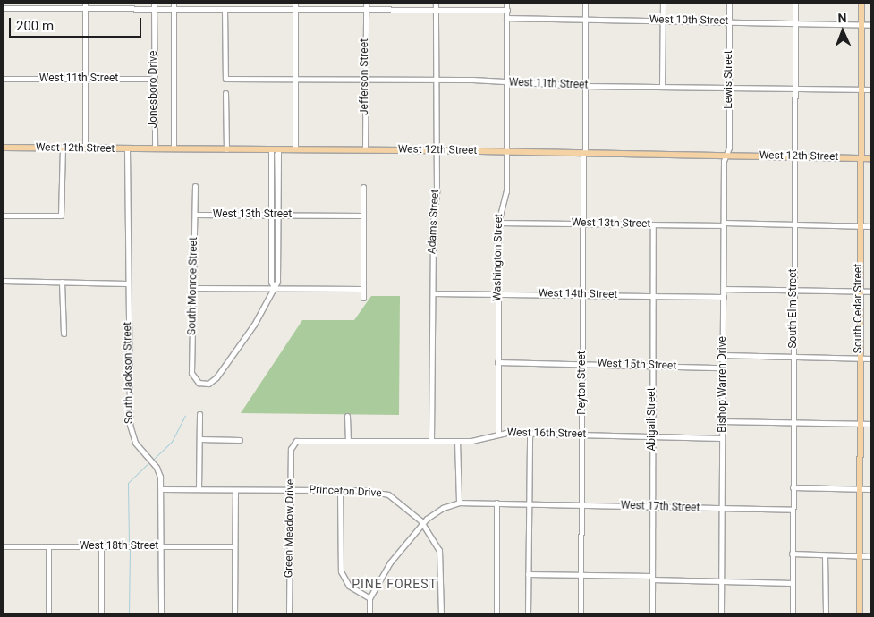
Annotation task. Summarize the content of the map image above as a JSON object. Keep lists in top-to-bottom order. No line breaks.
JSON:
{"streets":{"main road":["West 12th Street","South Cedar Street"],"street":["West 10th Street","Jefferson Street","West 11th Street","Lewis Street","Jonesboro Drive","West 13th Street","Adams Street","Washington Street","South Monroe Street","West 14th Street","South Elm Street","West 15th Street","South Jackson Street","Peyton Street","Bishop Warren Drive","Abigail Street","West 16th Street","Princeton Drive","West 17th Street","Green Meadow Drive","West 18th Street"]},"crossings":[["West 10th Street","Lewis Street"],["West 10th Street","Washington Street"],["West 10th Street","South Elm Street"],["West 10th Street","South Cedar Street"],["West 10th Street","Peyton Street"],["Jefferson Street","West 11th Street"],["Jefferson Street","West 12th Street"],["West 11th Street","Lewis Street"],["West 11th Street","Jonesboro Drive"],["West 11th Street","Adams Street"],["West 11th Street","Washington Street"],["West 11th Street","South Elm Street"],["West 11th Street","South Cedar Street"],["West 11th Street","Peyton Street"],["Lewis Street","West 12th Street"],["Lewis Street","Bishop Warren Drive"],["Jonesboro Drive","West 12th Street"],["West 12th Street","Adams Street"],["West 12th Street","Washington Street"],["West 12th Street","South Elm Street"],["West 12th Street","South Cedar Street"],["West 12th Street","South Jackson Street"],["West 12th Street","Peyton Street"],["West 12th Street","Bishop Warren Drive"],["West 13th Street","Washington Street"],["West 13th Street","South Monroe Street"],["West 13th Street","South Elm Street"],["West 13th Street","South Cedar Street"],["West 13th Street","Peyton Street"],["West 13th Street","Bishop Warren Drive"],["West 13th Street","Abigail Street"],["Adams Street","West 14th Street"],["Adams Street","West 16th Street"],["Washington Street","West 14th Street"],["Washington Street","West 15th Street"],["Washington Street","West 16th Street"],["West 14th Street","Peyton Street"],["West 14th Street","Bishop Warren Drive"],["West 14th Street","Abigail Street"],["South Elm Street","West 17th Street"],["West 15th Street","Peyton Street"],["West 15th Street","Bishop Warren Drive"],["West 15th Street","Abigail Street"],["South Jackson Street","Princeton Drive"],["South Jackson Street","West 18th Street"],["Peyton Street","West 16th Street"],["Peyton Street","West 17th Street"],["Bishop Warren Drive","West 16th Street"],["Bishop Warren Drive","West 17th Street"],["Abigail Street","West 16th Street"],["Abigail Street","West 17th Street"],["West 16th Street","Green Meadow Drive"],["Princeton Drive","West 17th Street"],["Princeton Drive","Green Meadow Drive"]],"districts":["PINE FOREST"],"scale_bar":"200 m","north":"top"}
